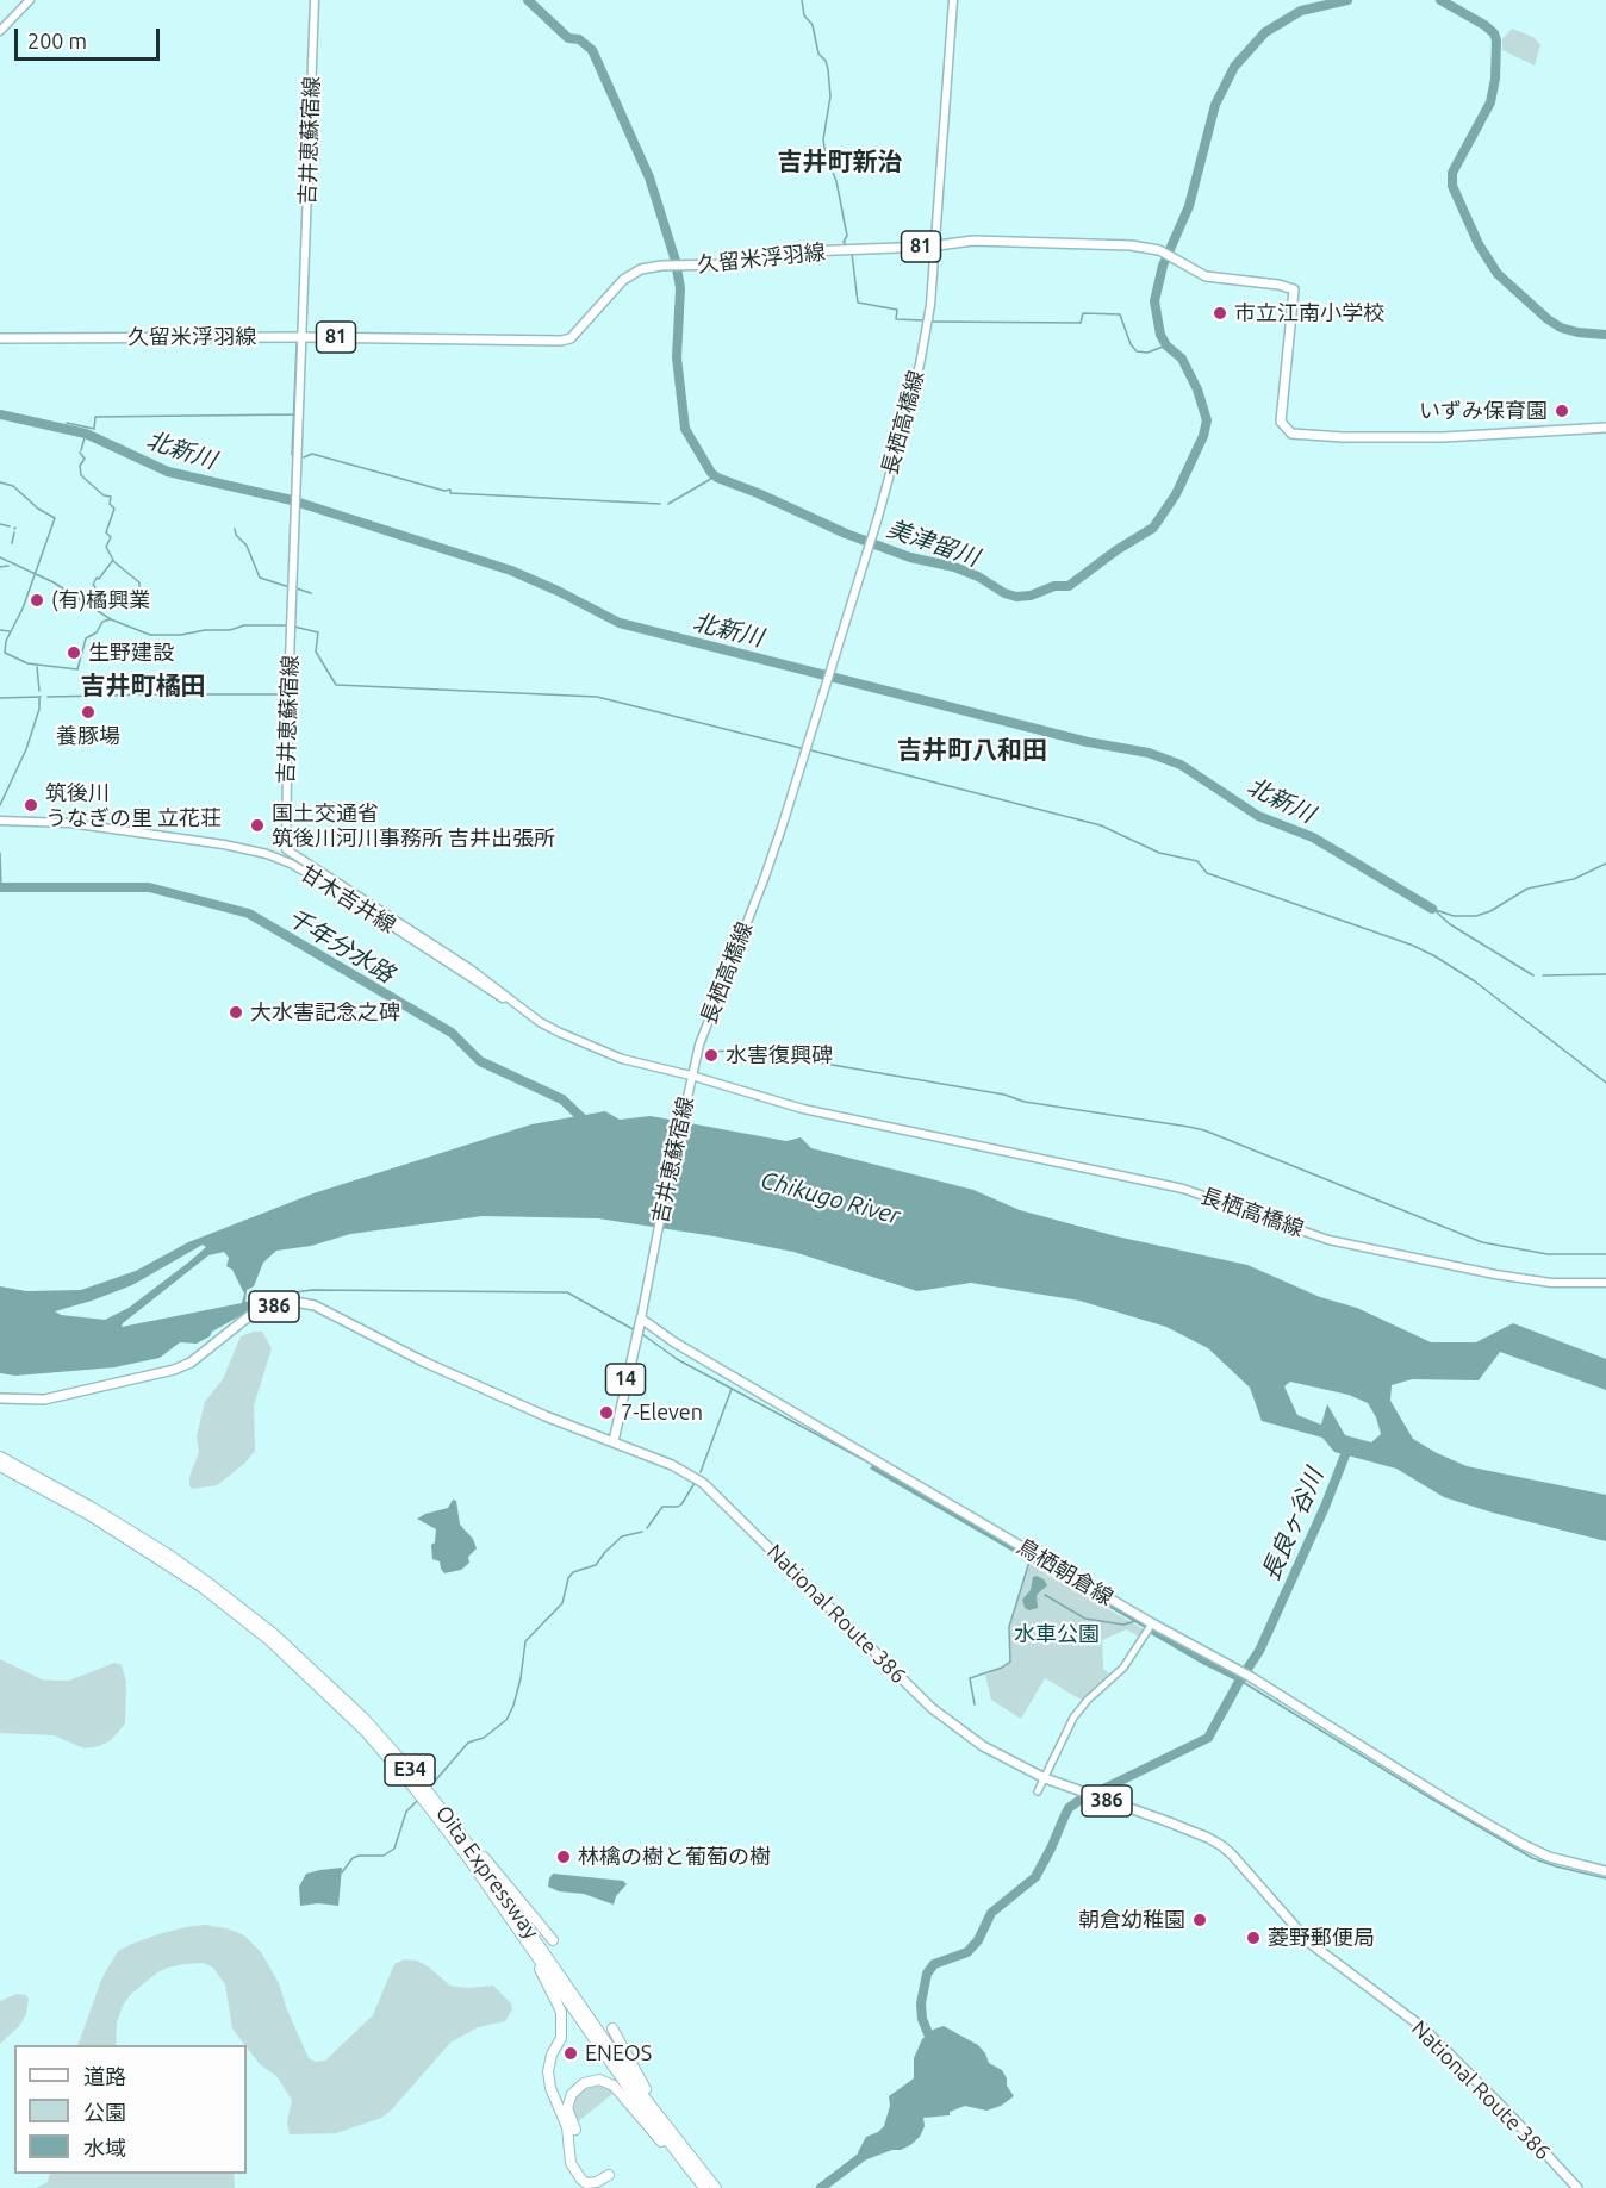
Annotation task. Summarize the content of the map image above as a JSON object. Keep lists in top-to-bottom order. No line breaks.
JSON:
{"streets":{"highway":["E34","Oita Expressway"],"main road":["吉井恵蘇宿線","81","久留米浮羽線","長栖高橋線","甘木吉井線","386","14","鳥栖朝倉線","National Route 386"]},"crossings":[["吉井恵蘇宿線","久留米浮羽線"],["吉井恵蘇宿線","長栖高橋線"],["吉井恵蘇宿線","甘木吉井線"],["吉井恵蘇宿線","14"],["吉井恵蘇宿線","鳥栖朝倉線"],["久留米浮羽線","長栖高橋線"],["14","鳥栖朝倉線"],["14","National Route 386"]],"districts":["吉井町新治","吉井町橘田","吉井町八和田"],"water":["北新川","美津留川","千年分水路","Chikugo River","長良ヶ谷川"],"parks":["水車公園"],"places":["市立江南小学校","いずみ保育園","(有)橘興業","生野建設","養豚場","筑後川 うなぎの里 立花荘","国土交通省 筑後川河川事務所 吉井出張所","大水害記念之碑","水害復興碑","7-Eleven","林檎の樹と葡萄の樹","朝倉幼稚園","菱野郵便局","ENEOS"],"legend":["道路","公園","水域"],"scale_bar":"200 m"}
